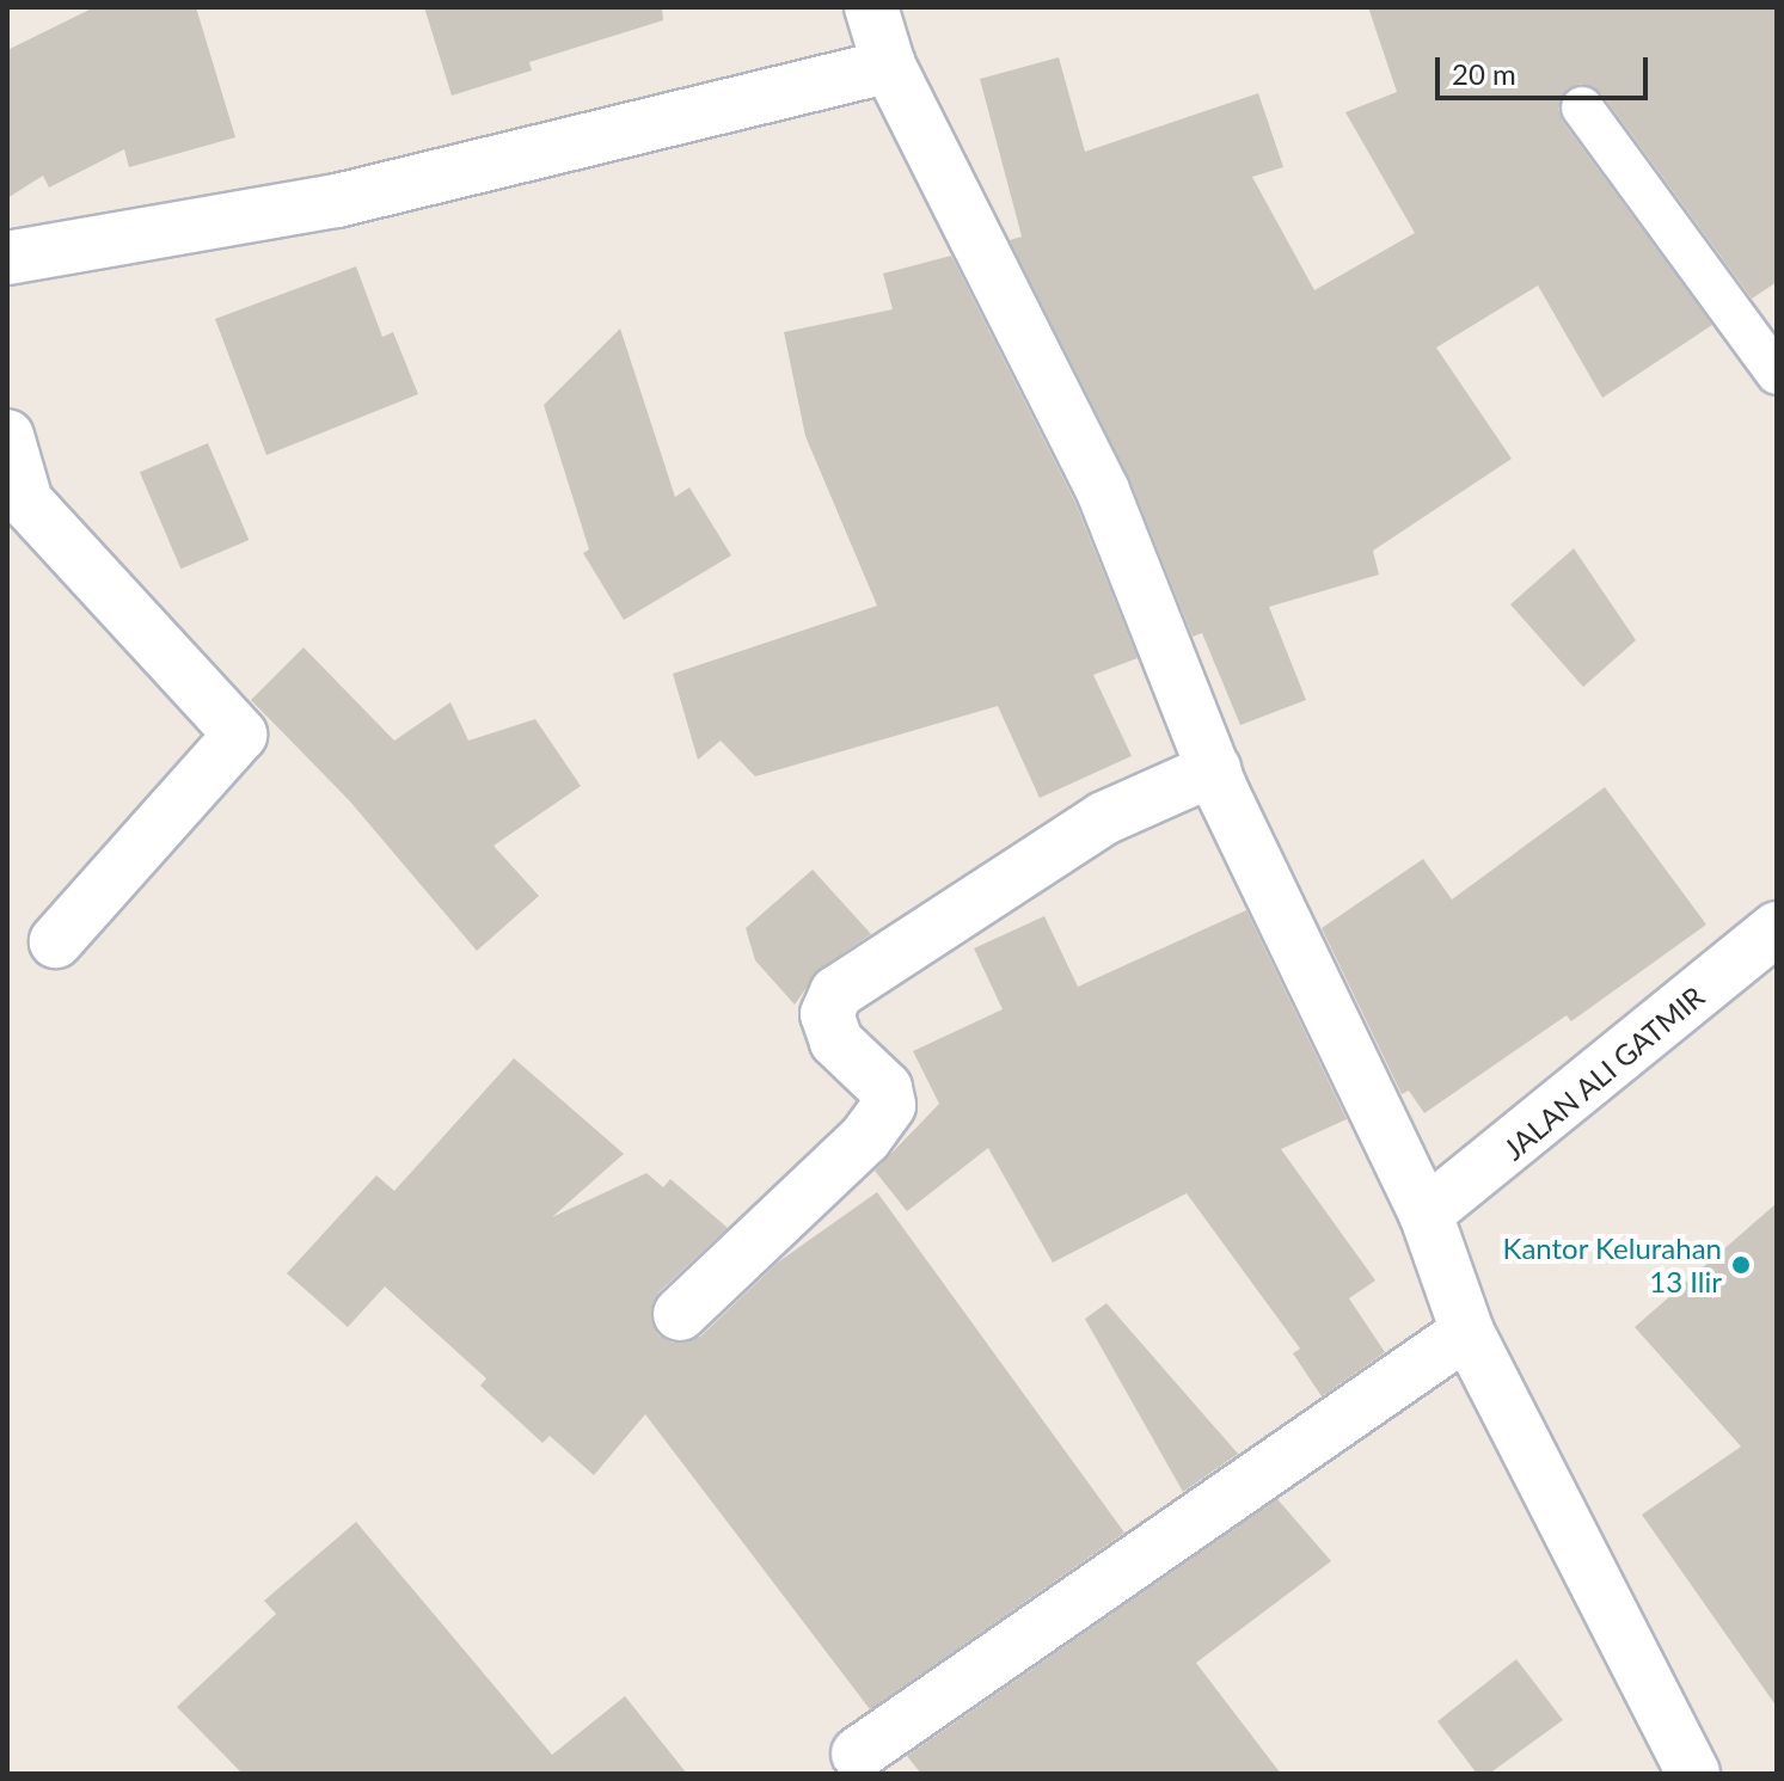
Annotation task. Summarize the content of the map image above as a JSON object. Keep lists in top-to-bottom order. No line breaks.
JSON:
{"streets":{"street":["JALAN ALI GATMIR"]},"places":["Kantor Kelurahan 13 Ilir"],"scale_bar":"20 m"}
